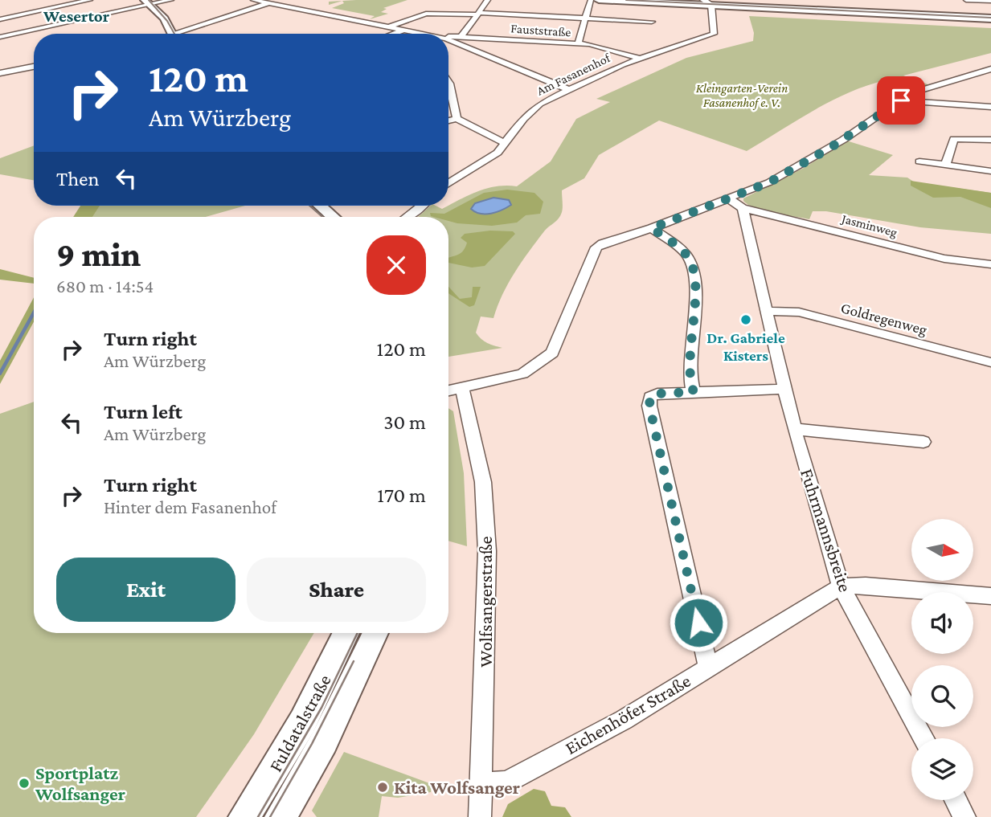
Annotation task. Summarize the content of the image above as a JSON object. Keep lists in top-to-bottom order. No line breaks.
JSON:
{"streets":{"main road":["Fuldatalstraße"],"street":["Fauststraße","Am Fasanenhof","Jasminweg","Goldregenweg","Fuhrmannsbreite","Wolfsangerstraße","Eichenhöfer Straße"]},"crossings":[["Fauststraße","Am Fasanenhof"],["Jasminweg","Fuhrmannsbreite"],["Goldregenweg","Fuhrmannsbreite"],["Fuhrmannsbreite","Eichenhöfer Straße"],["Wolfsangerstraße","Eichenhöfer Straße"]],"districts":["Wesertor"],"parks":["Kleingarten-Verein Fasanenhof e. V."],"places":["Dr. Gabriele Kisters","Sportplatz Wolfsanger","Kita Wolfsanger"],"north":"right","page":{"turn":["120 m","Am Würzberg"],"then":"Then","heading":["9 min","680 m · 14:54"],"list":[{"name":"Turn right","note":"Am Würzberg","value":"120 m"},{"name":"Turn left","note":"Am Würzberg","value":"30 m"},{"name":"Turn right","note":"Hinter dem Fasanenhof","value":"170 m"}],"buttons":["Exit","Share"]}}
